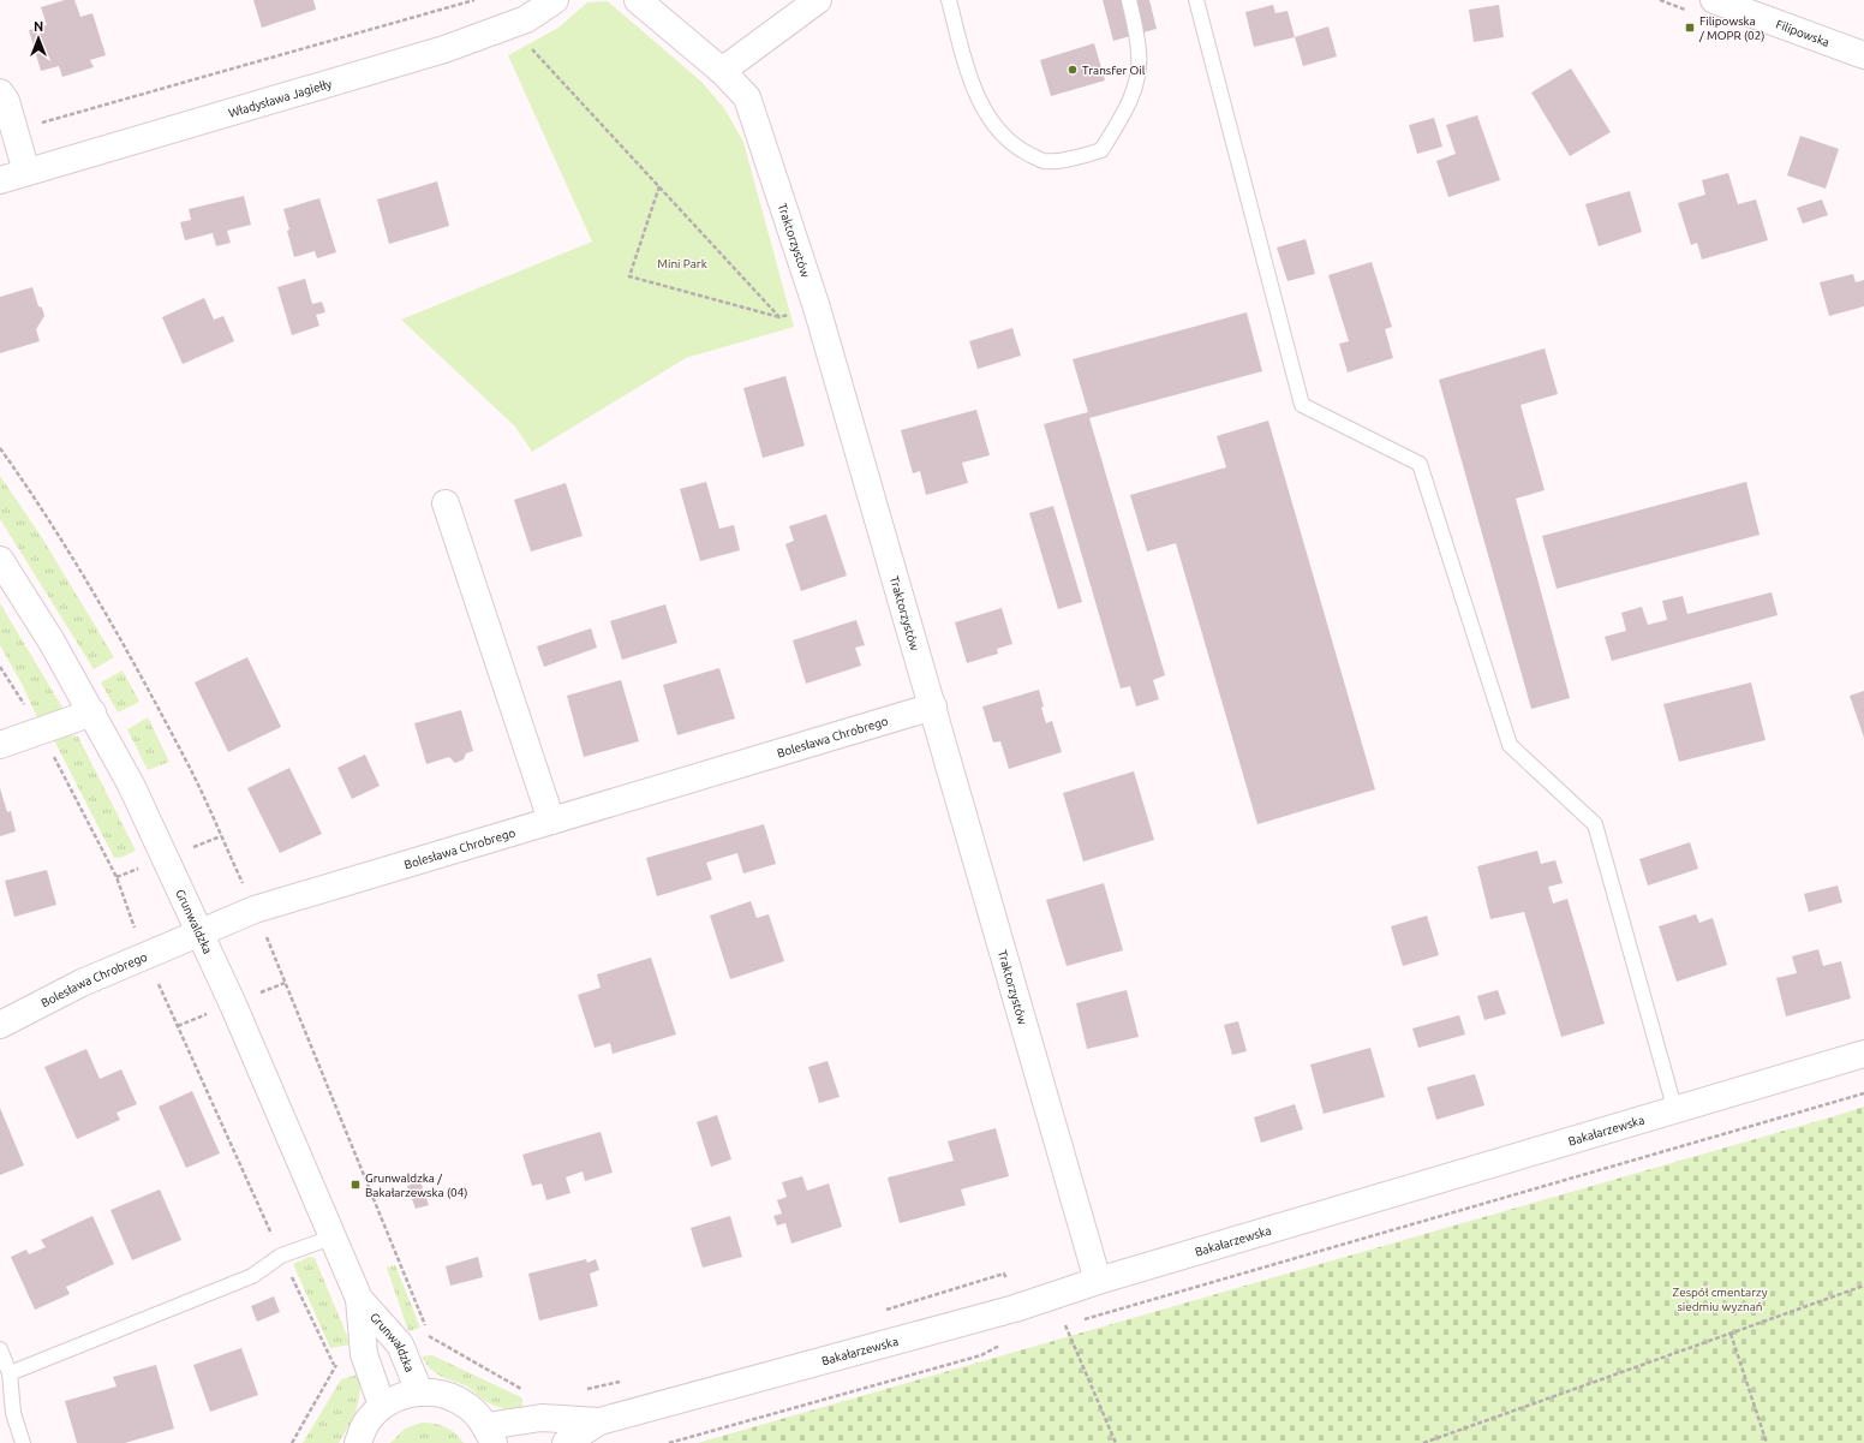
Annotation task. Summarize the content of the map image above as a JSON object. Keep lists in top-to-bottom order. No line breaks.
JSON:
{"streets":{"street":["Filipowska","Władysława Jagiełły","Traktorzystów","Bolesława Chrobrego","Grunwaldzka","Bakałarzewska"]},"crossings":[["Traktorzystów","Bolesława Chrobrego"],["Traktorzystów","Bakałarzewska"],["Bolesława Chrobrego","Grunwaldzka"]],"parks":["Mini Park","Zespół cmentarzy siedmiu wyznań"],"places":{"transit":["Filipowska / MOPR (02)","Grunwaldzka / Bakałarzewska (04)"],"other":["Transfer Oil"]},"north":"top"}
